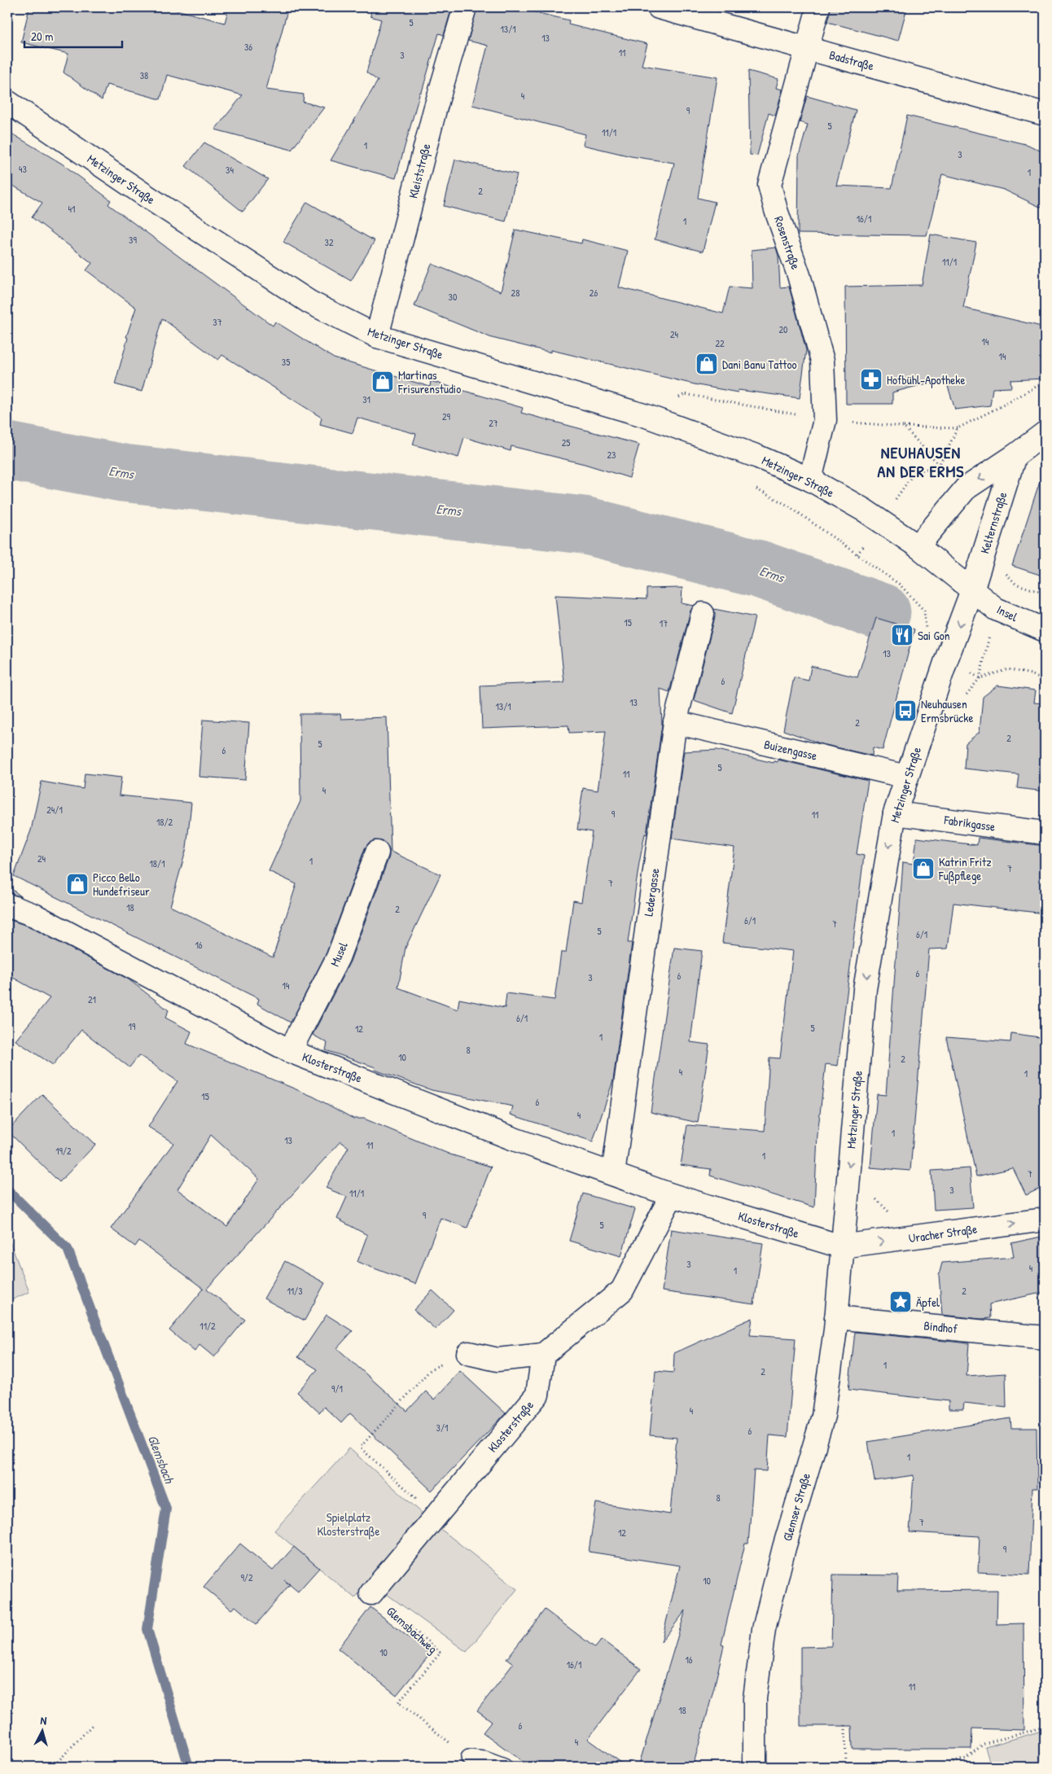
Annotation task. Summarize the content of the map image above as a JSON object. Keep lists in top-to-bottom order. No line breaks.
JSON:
{"streets":{"street":["Badstraße","Kleiststraße","Metzinger Straße","Rosenstraße","Kelternstraße","Insel","Buizengasse","Fabrikgasse","Ledergasse","Musel","Klosterstraße","Uracher Straße","Bindhof","Glemser Straße"],"path":["Glemsbachweg"]},"crossings":[["Badstraße","Rosenstraße"],["Kleiststraße","Metzinger Straße"],["Metzinger Straße","Rosenstraße"],["Metzinger Straße","Kelternstraße"],["Metzinger Straße","Insel"],["Metzinger Straße","Buizengasse"],["Metzinger Straße","Fabrikgasse"],["Metzinger Straße","Klosterstraße"],["Metzinger Straße","Uracher Straße"],["Metzinger Straße","Glemser Straße"],["Kelternstraße","Insel"],["Buizengasse","Ledergasse"],["Ledergasse","Klosterstraße"],["Musel","Klosterstraße"],["Klosterstraße","Uracher Straße"],["Klosterstraße","Glemser Straße"],["Klosterstraße","Glemsbachweg"],["Uracher Straße","Glemser Straße"],["Bindhof","Glemser Straße"]],"one_way":["Kelternstraße","Uracher Straße"],"districts":["NEUHAUSEN AN DER ERMS"],"water":["Erms","Glemsbach"],"parks":["Spielplatz Klosterstraße"],"places":{"shop":["Dani Banu Tattoo","Martinas Frisurenstudio","Katrin Fritz Fußpflege","Picco Bello Hundefriseur"],"pharmacy":["Hofbühl-Apotheke"],"restaurant":["Sai Gon"],"bus stop":["Neuhausen Ermsbrücke"],"place":["Äpfel"]},"house_numbers":["5","13/1","13","36","11","3","38","4","9","5","11/1","1","3","43","34","1","2","41","16/1","1","39","32","11/1","28","26","30","37","20","24","14","22","14","35","31","29","27","25","23","15","17","13","6","13","13/1","2","2","5","6","5","11","4","24/1","9","11","18/2","24","1","18/1","7","7","18","2","6/1","7","5","6/1","16","6","6","3","14","21","6/1","19","5","12","1","8","10","2","4","1","15","6","4","1","13","11","19/2","1","7","3","11/1","9","5","3","4","1","11/3","2","11/2","1","2","9/1","4","3/1","6","1","8","7","12","9","9/2","10","10","16","16/1","11","18","6","4"],"scale_bar":"20 m","north":"top"}
